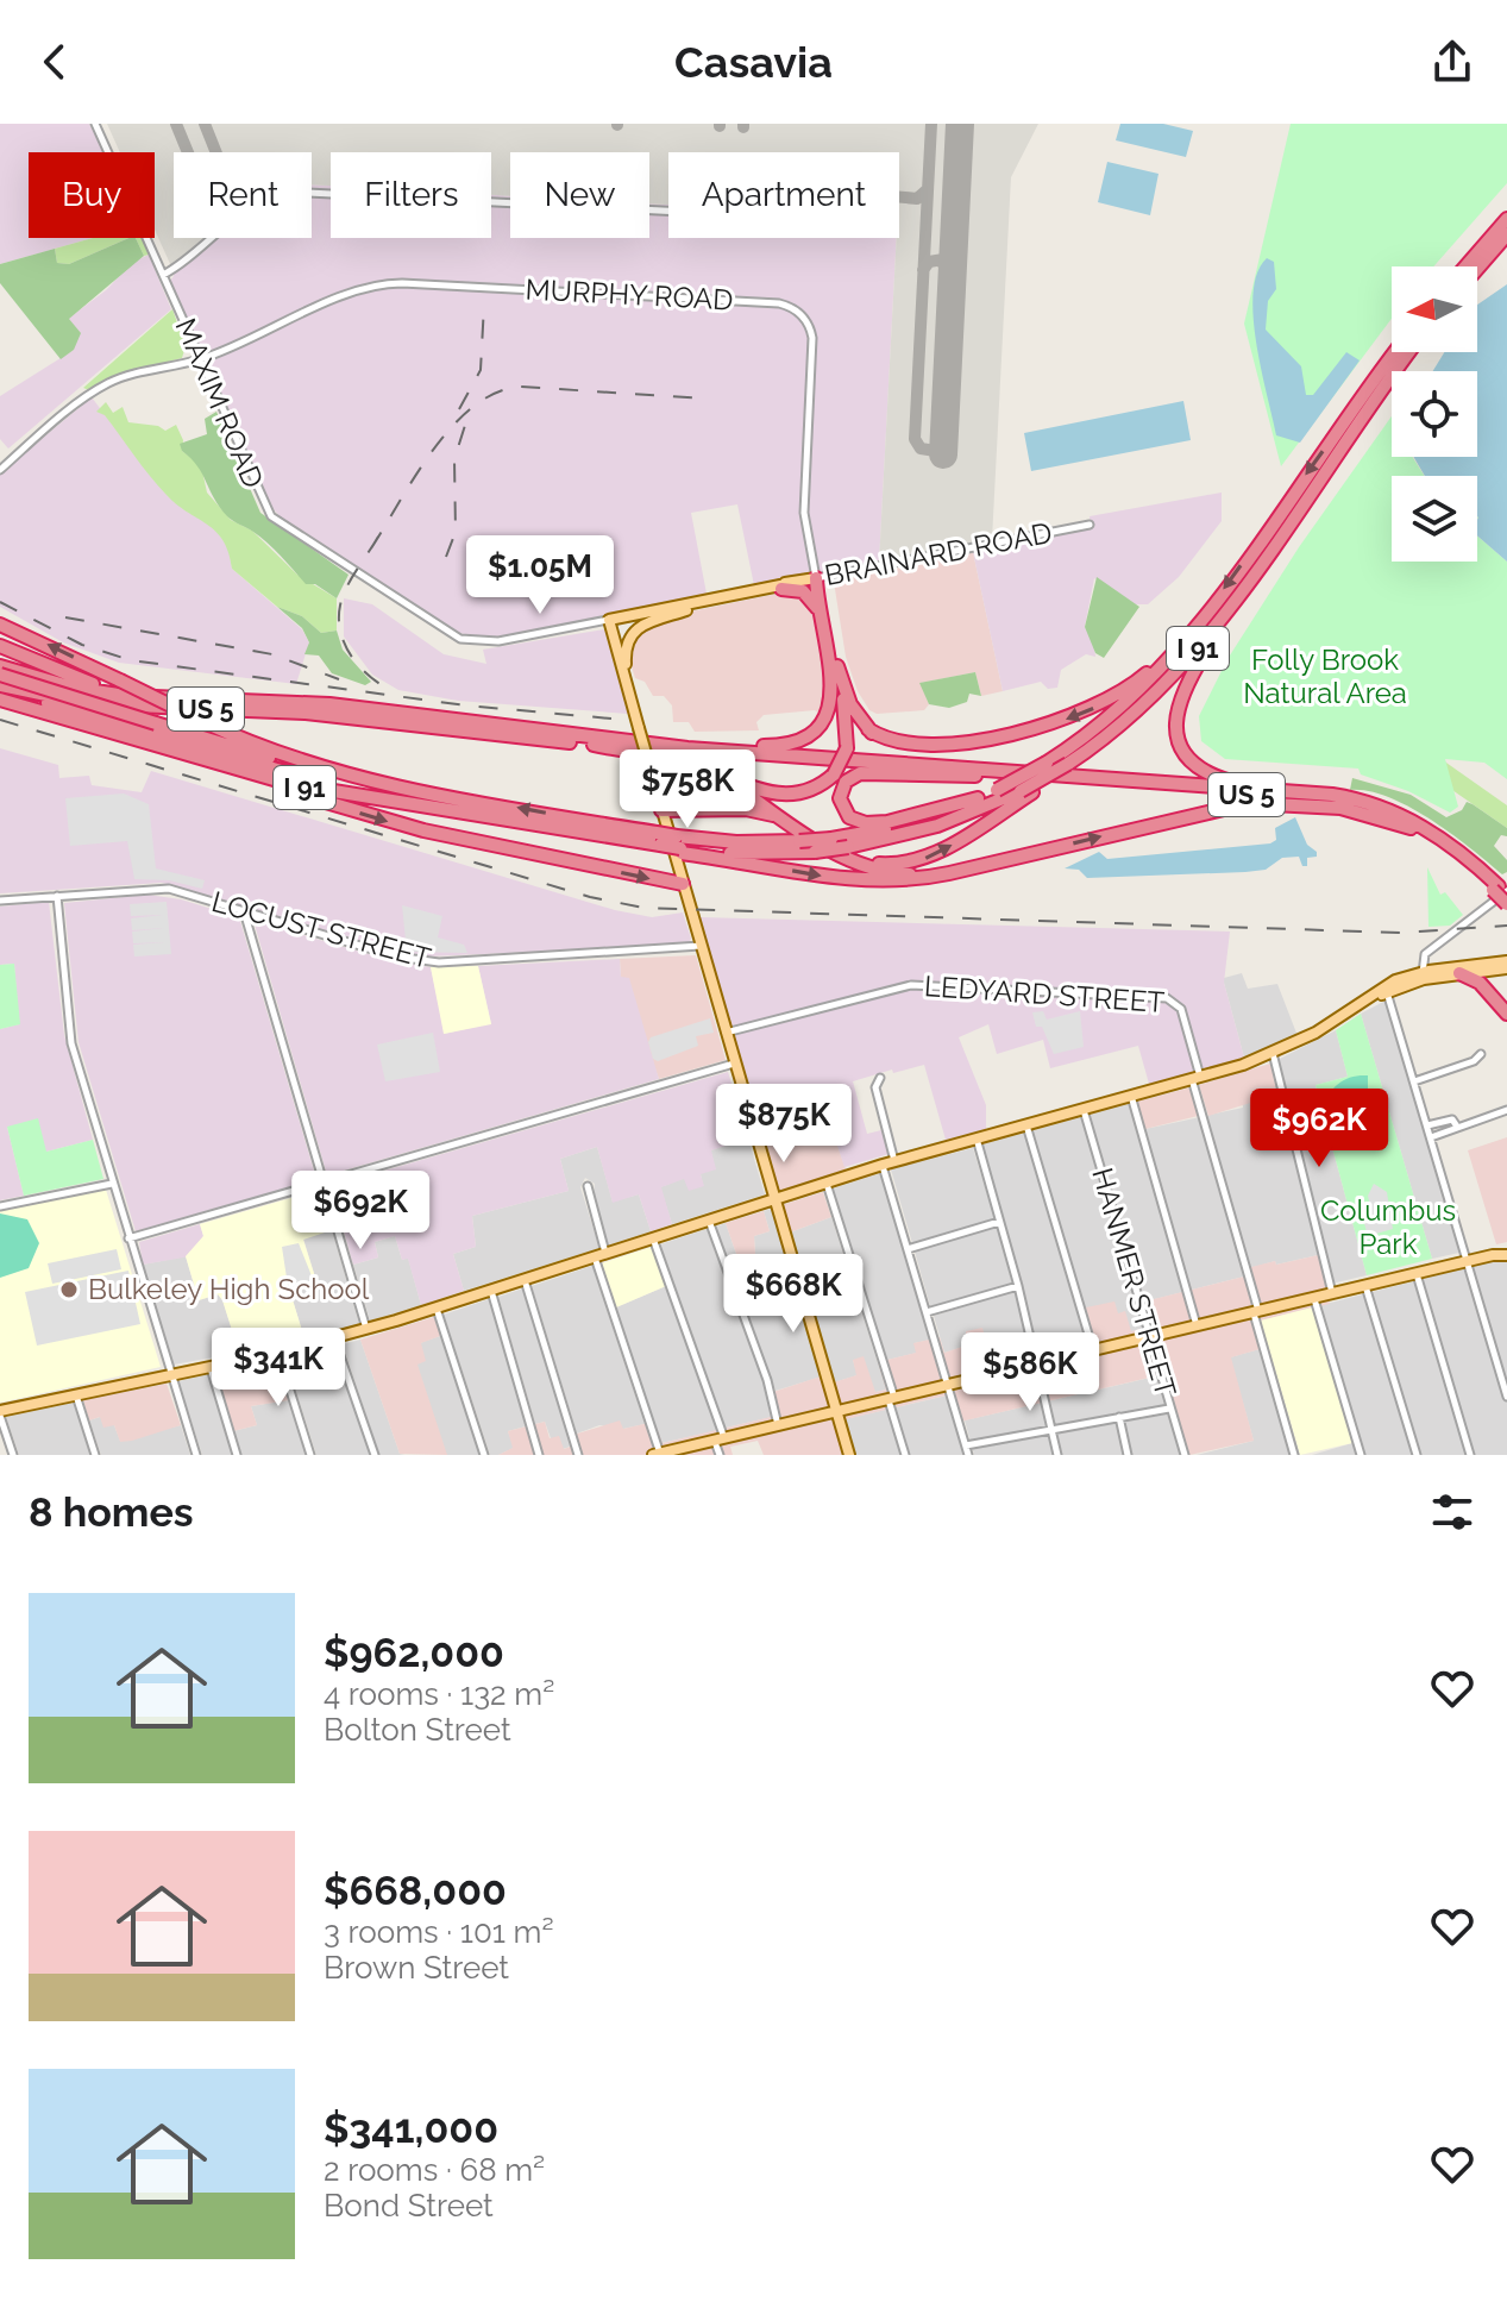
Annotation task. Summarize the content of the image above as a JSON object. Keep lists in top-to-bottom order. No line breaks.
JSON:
{"streets":{"highway":["I 91","US 5"],"main road":["BRAINARD ROAD"],"street":["MURPHY ROAD","MAXIM ROAD","LOCUST STREET","LEDYARD STREET","HANMER STREET"]},"crossings":[["MURPHY ROAD","MAXIM ROAD"],["MURPHY ROAD","BRAINARD ROAD"],["MAXIM ROAD","BRAINARD ROAD"]],"parks":["Folly Brook Natural Area","Columbus Park"],"places":["Bulkeley High School"],"north":"left","page":{"header":"Casavia","chip":["Buy","Rent","Filters","New","Apartment"],"price":["$1.05M","$758K","$875K","$962K","$692K","$668K","$341K","$586K"],"heading":"8 homes","list":[{"name":"$962,000","note":"4 rooms · 132 m² · Bolton Street"},{"name":"$668,000","note":"3 rooms · 101 m² · Brown Street"},{"name":"$341,000","note":"2 rooms · 68 m² · Bond Street"}]}}
